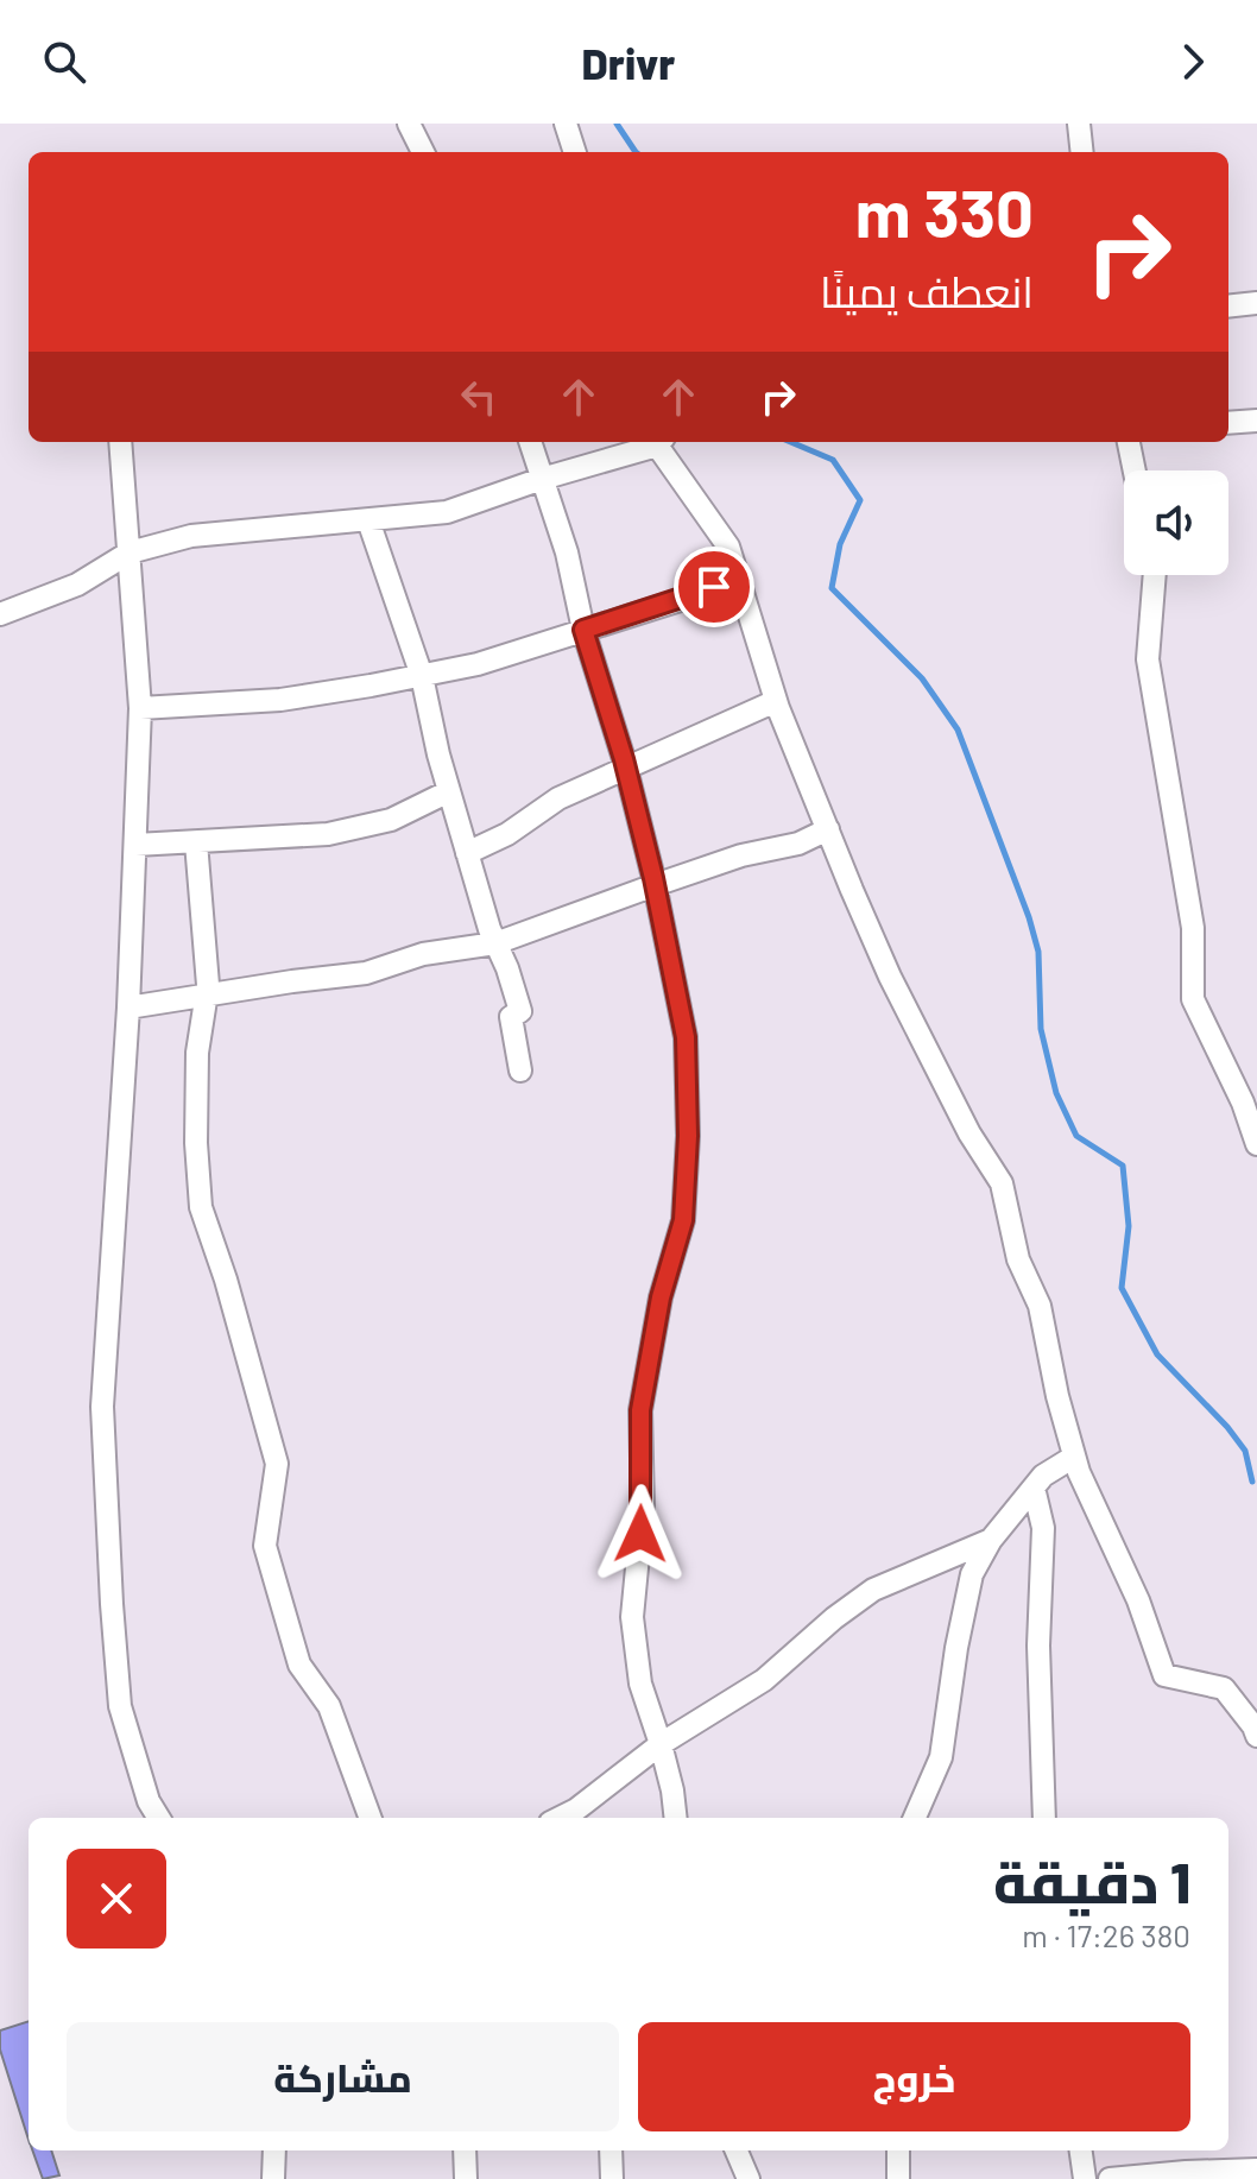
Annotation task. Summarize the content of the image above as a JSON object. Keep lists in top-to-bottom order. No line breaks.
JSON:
{"page":{"header":"Drivr","turn":["330 m","انعطف يمينًا"],"heading":["1 دقيقة","380 m · 17:26"],"buttons":["خروج","مشاركة"]}}
